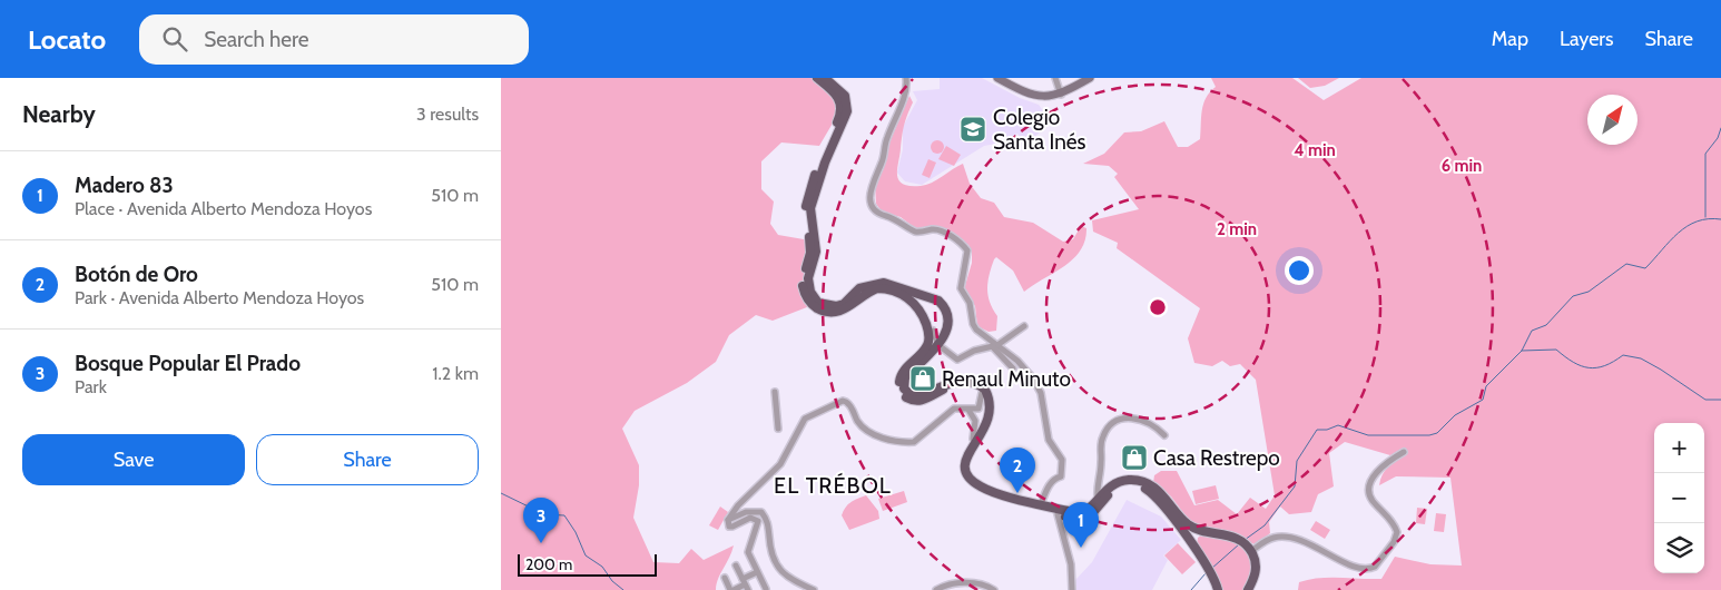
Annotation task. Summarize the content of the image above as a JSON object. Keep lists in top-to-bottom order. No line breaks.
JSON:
{"districts":["EL TRÉBOL"],"places":{"school or university":["Colegio Santa Inés"],"shop":["Renaul Minuto","Casa Restrepo"]},"scale_bar":"200 m","north":"top right","page":{"header":"Locato","search":"Search here","nav":["Map","Layers","Share"],"heading":["Nearby","3 results"],"list":[{"mark":"1","name":"Madero 83","note":"Place · Avenida Alberto Mendoza Hoyos","value":"510 m"},{"mark":"2","name":"Botón de Oro","note":"Park · Avenida Alberto Mendoza Hoyos","value":"510 m"},{"mark":"3","name":"Bosque Popular El Prado","note":"Park","value":"1.2 km"}],"buttons":["Save","Share"],"map_buttons":["+","−"],"pins":["2","3","1"],"scale":"200 m"},"rings":["4 min","6 min","2 min"]}
